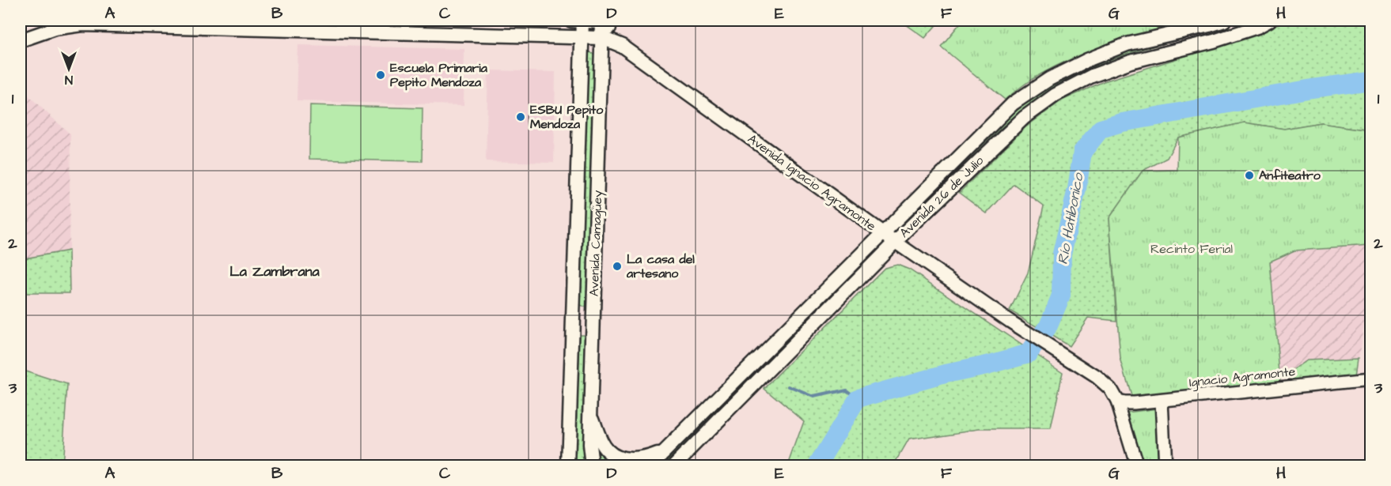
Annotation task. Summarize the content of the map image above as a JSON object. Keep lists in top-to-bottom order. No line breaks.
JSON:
{"streets":{"main road":["Avenida Ignacio Agramonte","Avenida 26 de Julio","Avenida Camagüey","Ignacio Agramonte"]},"crossings":[["Avenida Ignacio Agramonte","Avenida 26 de Julio"],["Avenida Ignacio Agramonte","Avenida Camagüey"],["Avenida Ignacio Agramonte","Ignacio Agramonte"]],"districts":["La Zambrana"],"water":["Río Hatibonico"],"parks":["Recinto Ferial"],"places":["Escuela Primaria Pepito Mendoza","ESBU Pepito Mendoza","Anfiteatro","La casa del artesano"],"north":"bottom","grid":{"columns":["A","B","C","D","E","F","G","H"],"rows":["1","2","3"]}}
